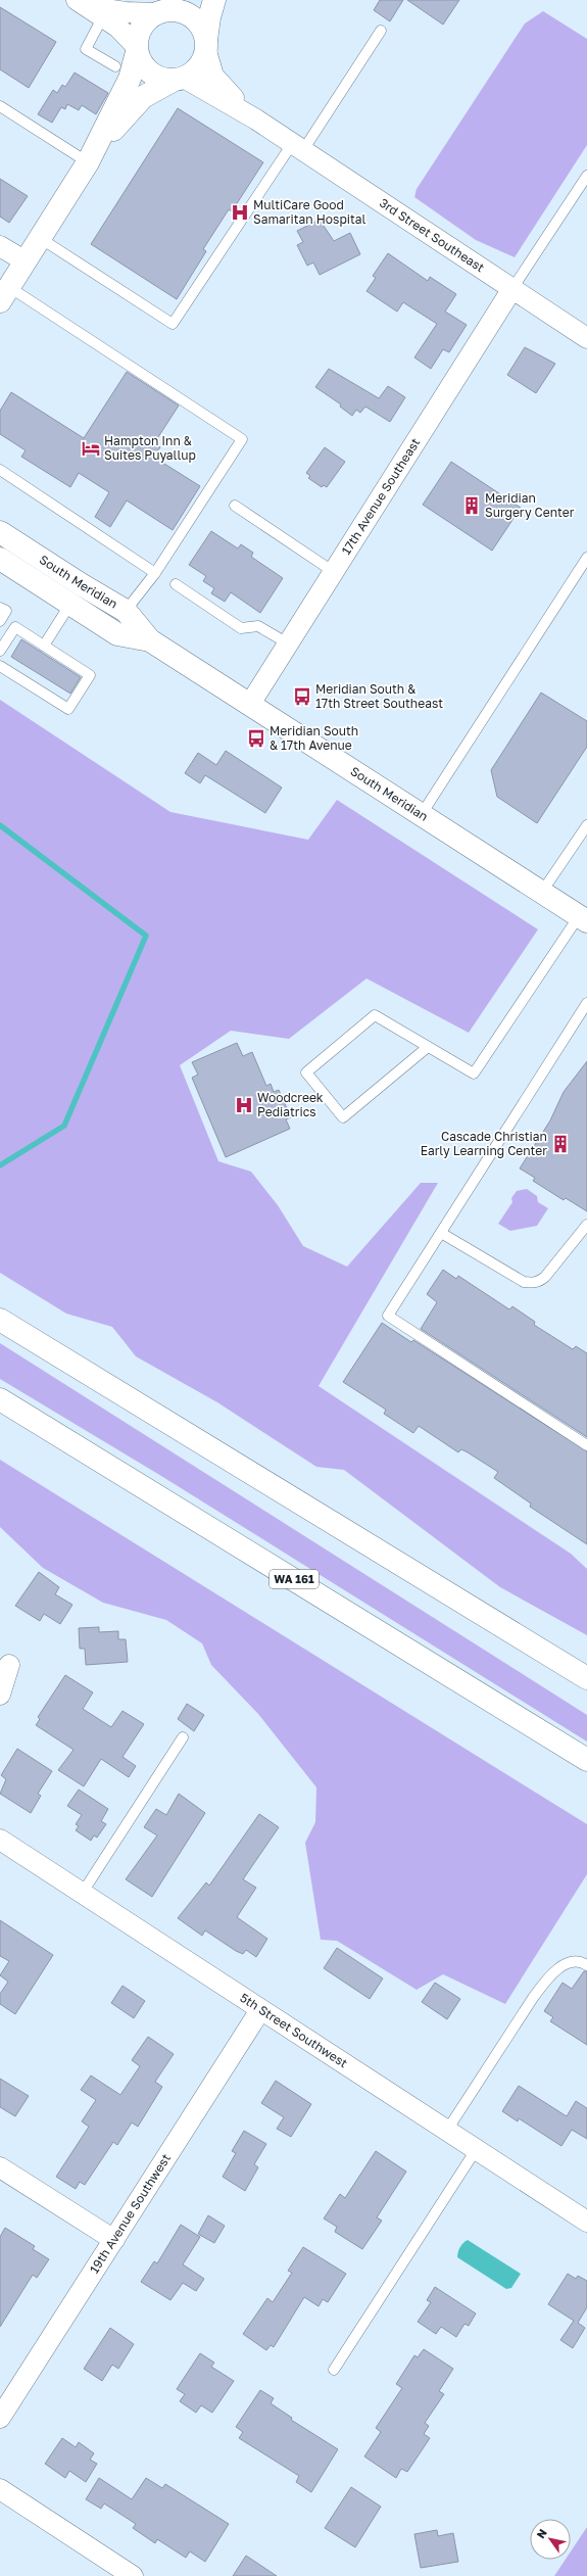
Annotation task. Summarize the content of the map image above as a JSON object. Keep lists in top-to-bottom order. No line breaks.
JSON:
{"streets":{"main road":["South Meridian","WA 161"],"street":["3rd Street Southeast","17th Avenue Southeast","5th Street Southwest","19th Avenue Southwest"]},"crossings":[["3rd Street Southeast","17th Avenue Southeast"],["17th Avenue Southeast","South Meridian"],["5th Street Southwest","19th Avenue Southwest"]],"places":{"hospital":["MultiCare Good Samaritan Hospital","Woodcreek Pediatrics"],"hotel":["Hampton Inn & Suites Puyallup"],"building":["Meridian Surgery Center","Cascade Christian Early Learning Center"],"bus stop":["Meridian South & 17th Street Southeast","Meridian South & 17th Avenue"]},"north":"top left"}
